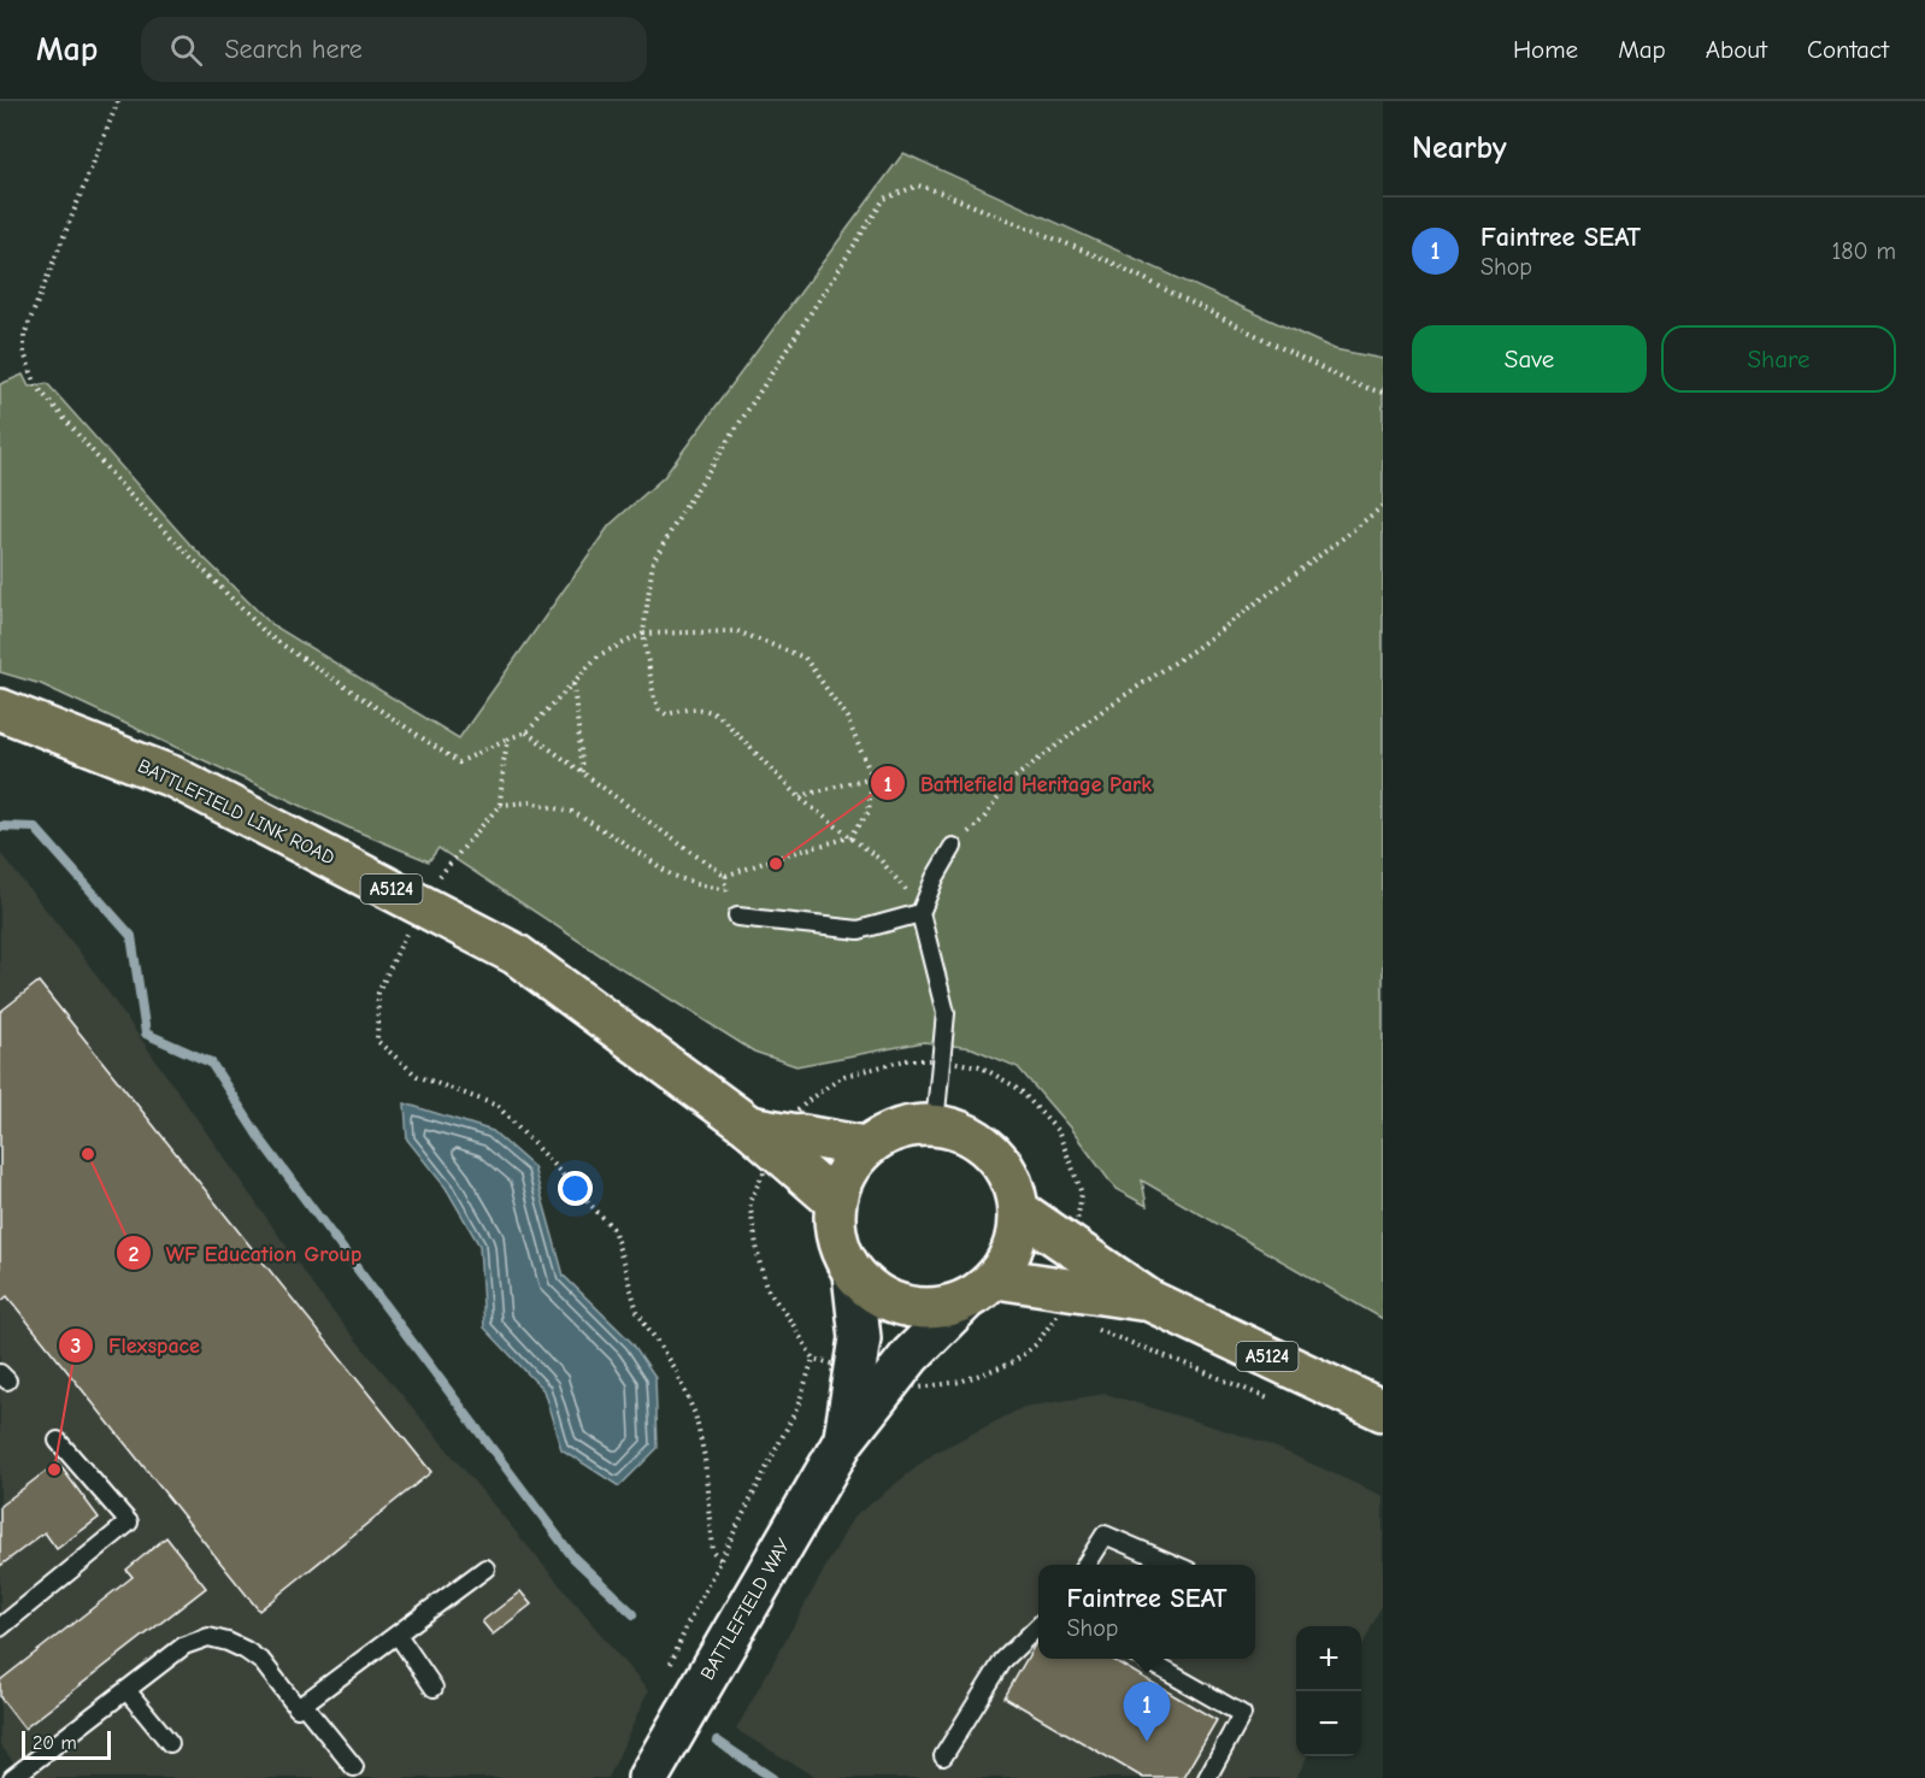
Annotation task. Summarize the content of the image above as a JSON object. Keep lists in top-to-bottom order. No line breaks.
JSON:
{"streets":{"main road":["BATTLEFIELD LINK ROAD","A5124"],"street":["BATTLEFIELD WAY"]},"crossings":[["BATTLEFIELD LINK ROAD","A5124"],["BATTLEFIELD LINK ROAD","BATTLEFIELD WAY"],["A5124","BATTLEFIELD WAY"]],"places":["Battlefield Heritage Park","WF Education Group","Flexspace"],"scale_bar":"20 m","page":{"header":"Map","search":"Search here","nav":["Home","Map","About","Contact"],"heading":"Nearby","list":[{"mark":"1","name":"Faintree SEAT","note":"Shop","value":"180 m"}],"buttons":["Save","Share"],"popup":["Faintree SEAT","Shop"],"map_buttons":["+","−"],"pins":"1","scale":"20 m"}}
